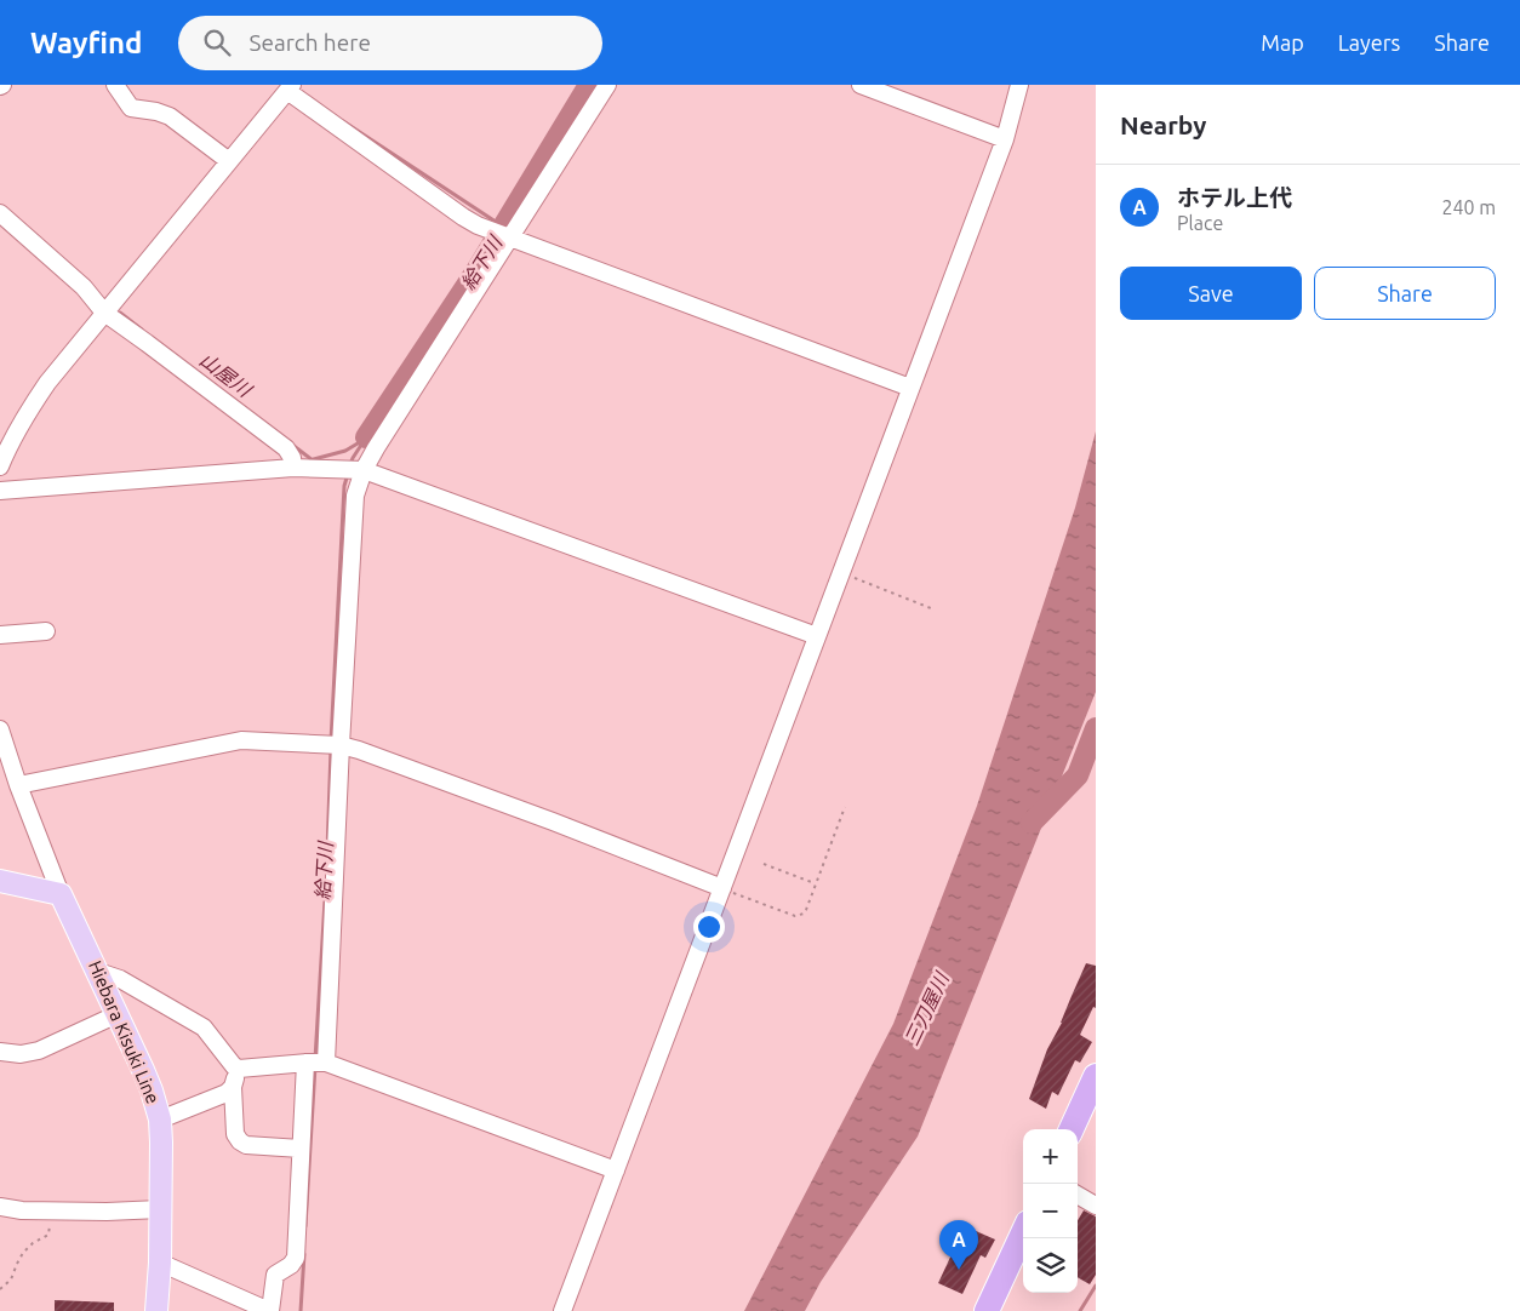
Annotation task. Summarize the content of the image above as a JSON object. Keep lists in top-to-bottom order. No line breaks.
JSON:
{"streets":{"main road":["Hiebara Kisuki Line"]},"water":["給下川","山屋川","三刀屋川"],"page":{"header":"Wayfind","search":"Search here","nav":["Map","Layers","Share"],"heading":"Nearby","list":[{"mark":"A","name":"ホテル上代","note":"Place","value":"240 m"}],"buttons":["Save","Share"],"map_buttons":["+","−"],"pins":"A"}}
